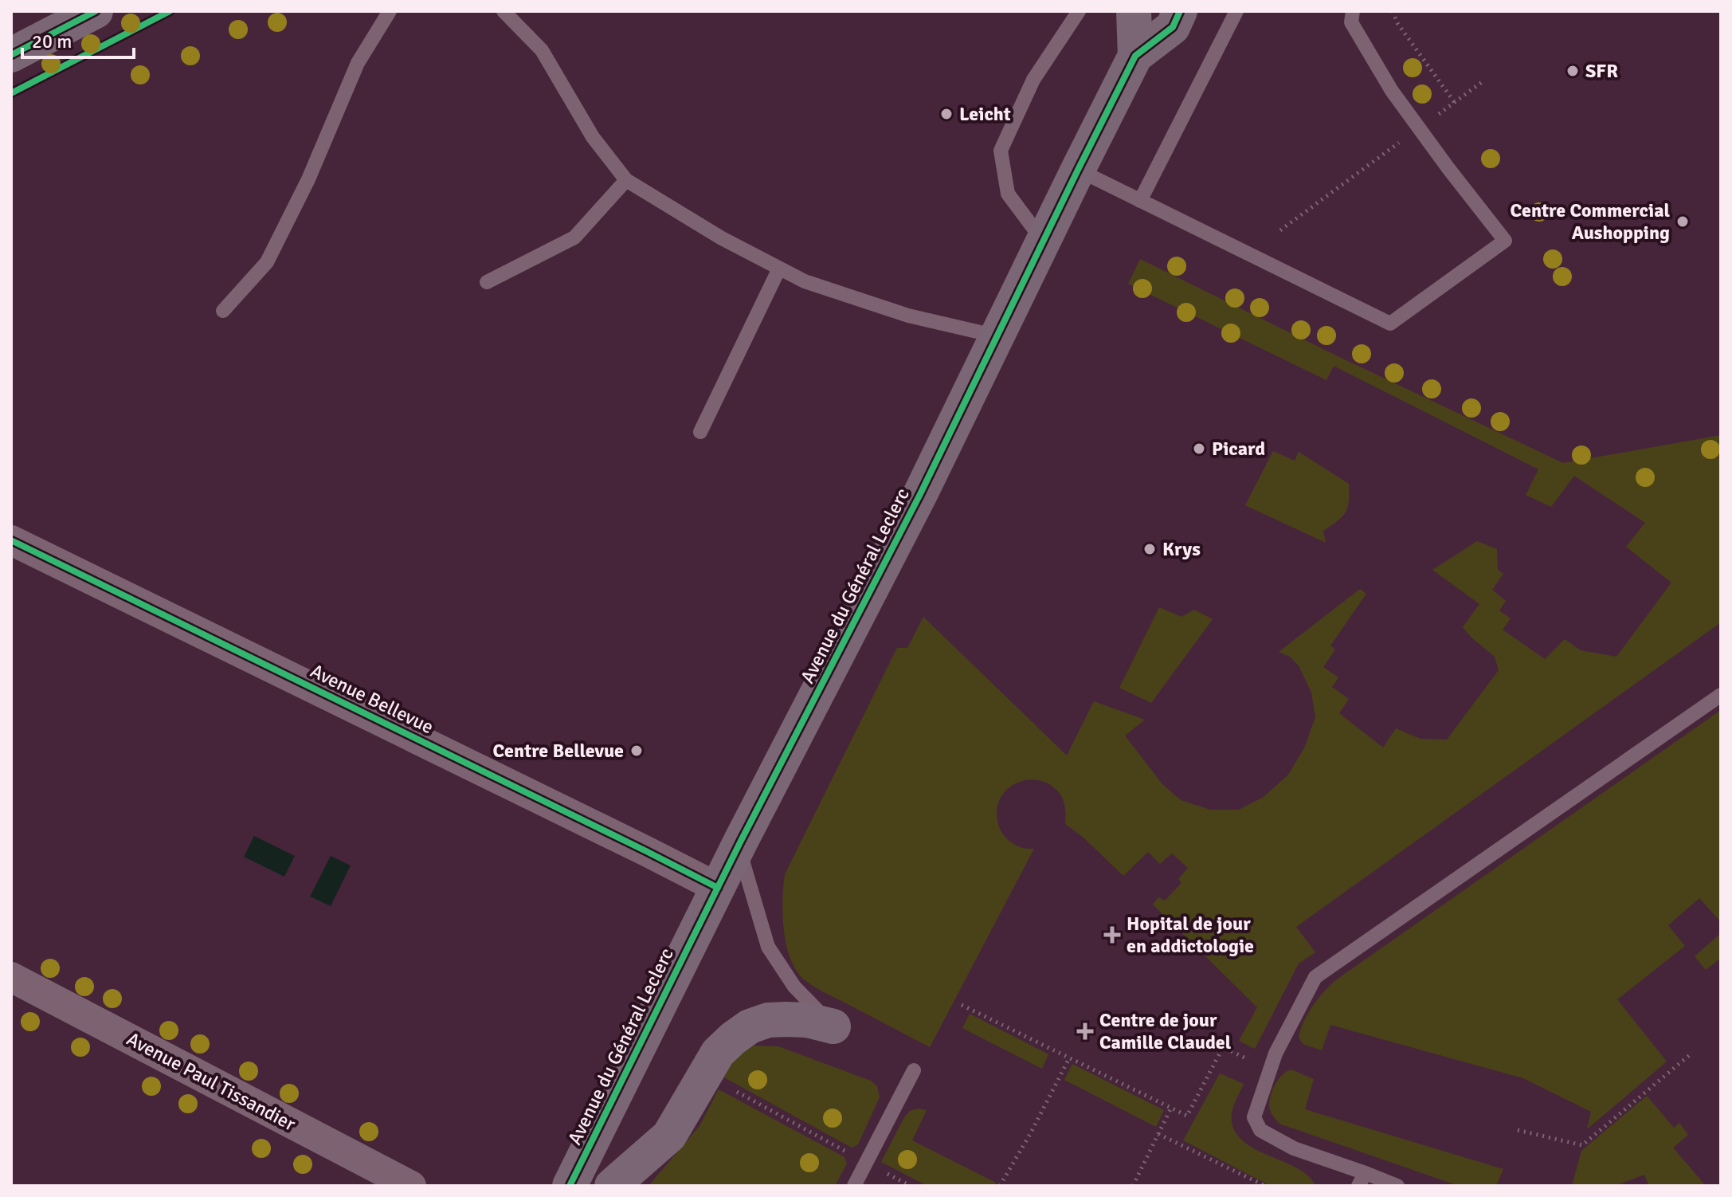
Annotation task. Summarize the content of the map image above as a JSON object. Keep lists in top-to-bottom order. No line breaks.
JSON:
{"streets":{"main road":["Avenue du Général Leclerc"],"street":["Avenue Bellevue","Avenue Paul Tissandier"]},"crossings":[["Avenue du Général Leclerc","Avenue Bellevue"]],"places":{"other":["SFR","Leicht","Centre Commercial Aushopping","Picard","Krys","Centre Bellevue"],"health":["Hopital de jour en addictologie","Centre de jour Camille Claudel"]},"scale_bar":"20 m"}
